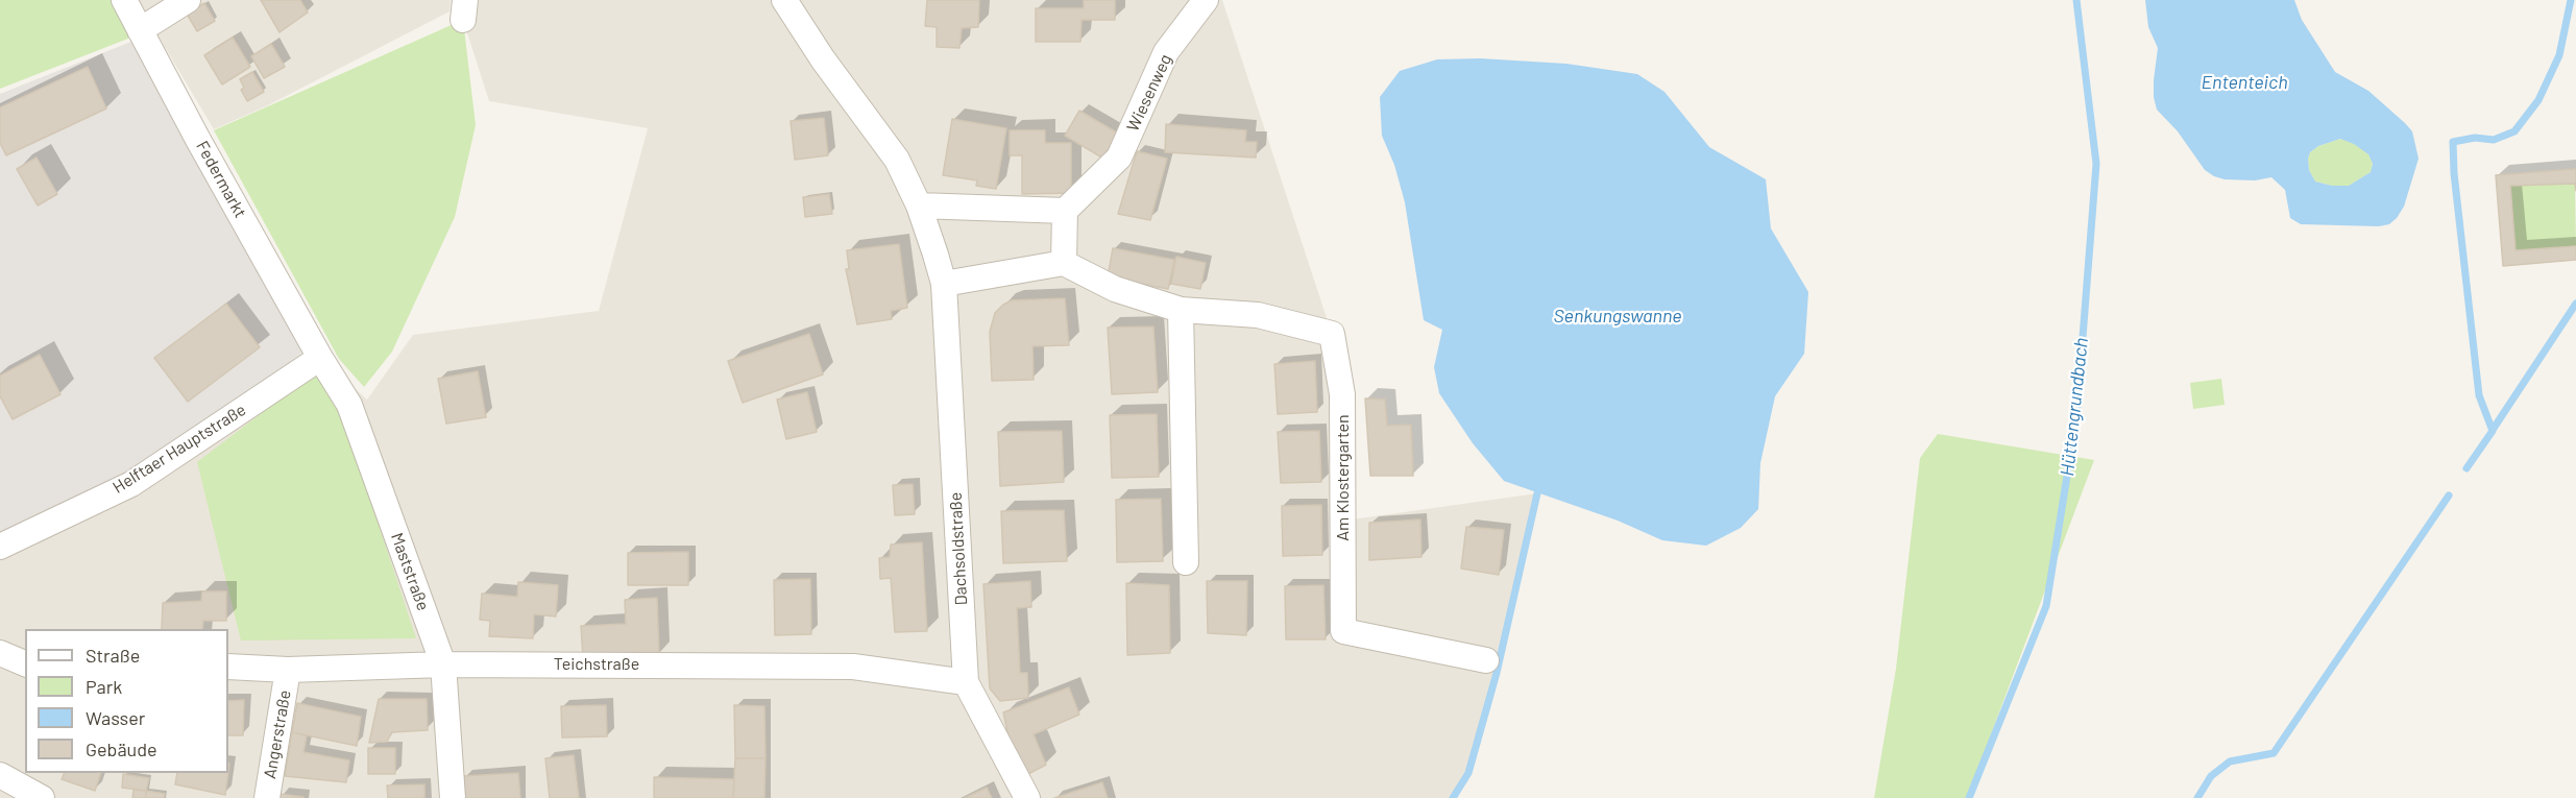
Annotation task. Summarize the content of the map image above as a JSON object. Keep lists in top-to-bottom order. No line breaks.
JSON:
{"streets":{"street":["Wiesenweg","Federmarkt","Helftaer Hauptstraße","Am Klostergarten","Dachsoldstraße","Maststraße","Teichstraße","Angerstraße"]},"crossings":[["Federmarkt","Helftaer Hauptstraße"],["Federmarkt","Maststraße"],["Helftaer Hauptstraße","Maststraße"],["Dachsoldstraße","Teichstraße"],["Maststraße","Teichstraße"],["Teichstraße","Angerstraße"]],"water":["Ententeich","Senkungswanne","Hüttengrundbach"],"legend":["Straße","Park","Wasser","Gebäude"]}
